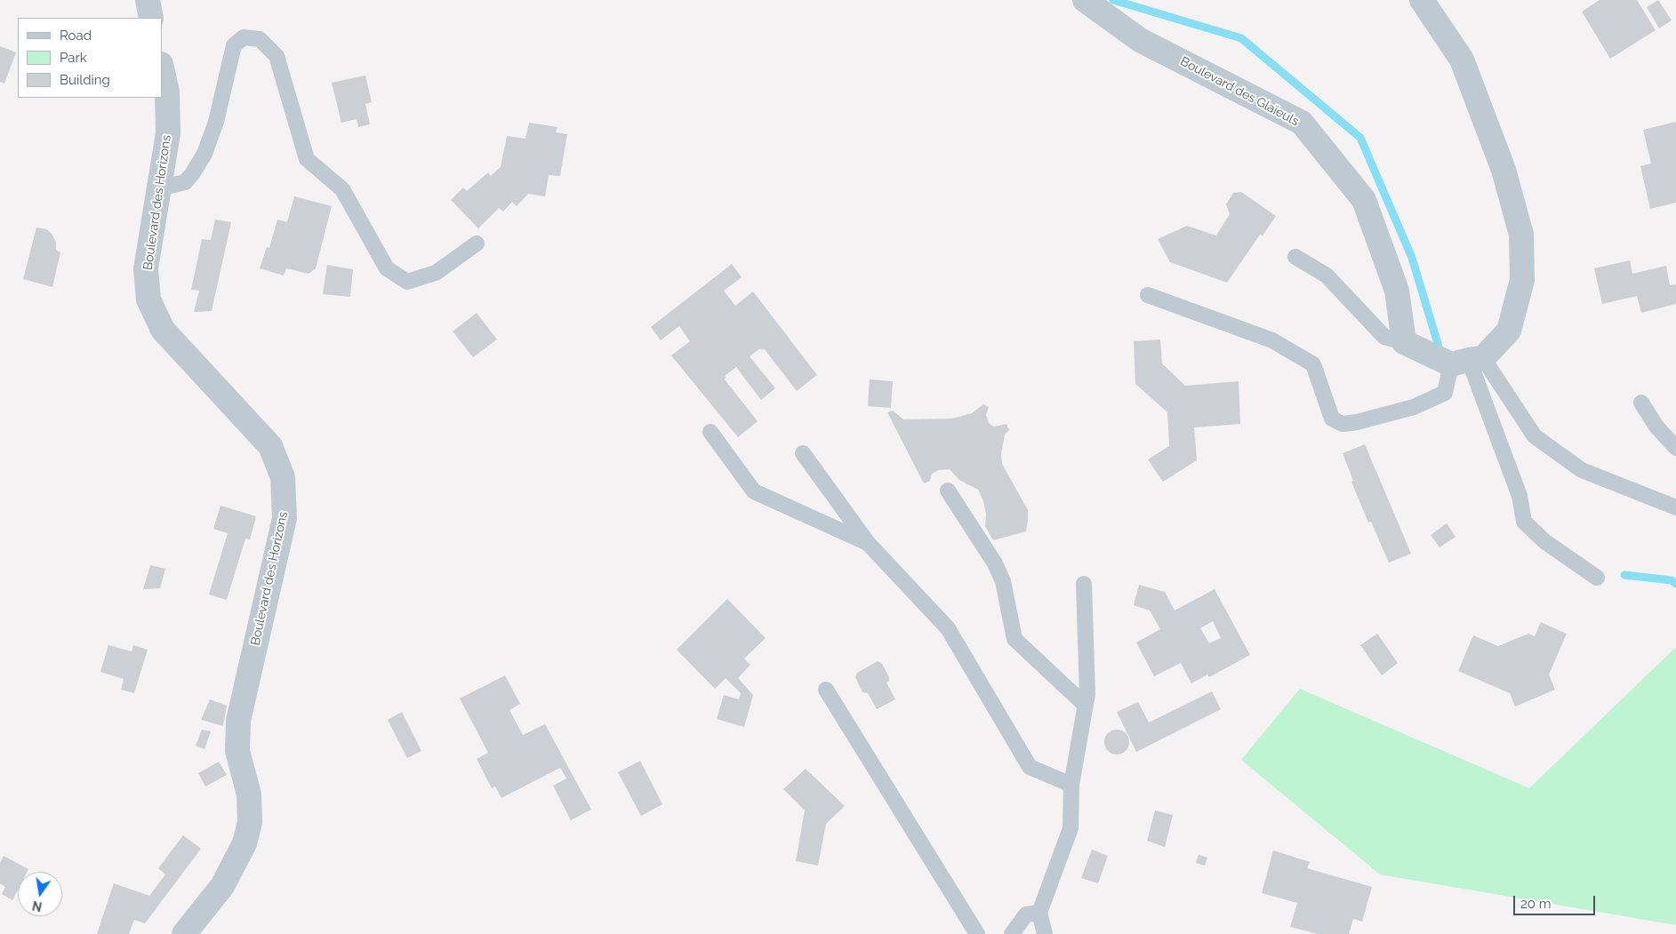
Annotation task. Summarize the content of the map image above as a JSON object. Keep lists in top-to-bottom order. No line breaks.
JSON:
{"streets":{"street":["Boulevard des Glaïeuls","Boulevard des Horizons"]},"legend":["Road","Park","Building"],"scale_bar":"20 m","north":"bottom"}
